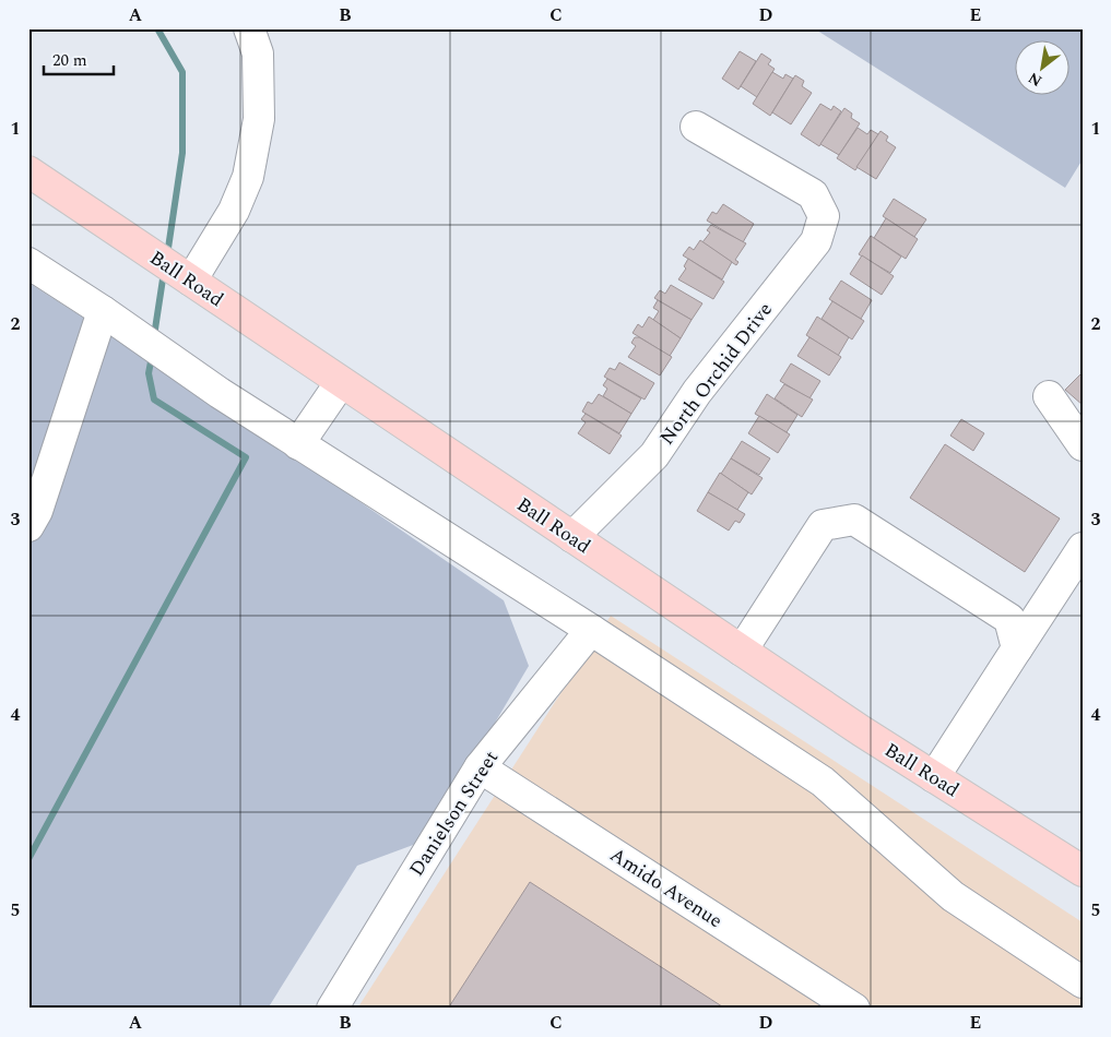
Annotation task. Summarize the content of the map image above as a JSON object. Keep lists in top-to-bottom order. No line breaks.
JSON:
{"streets":{"main road":["Ball Road"],"street":["North Orchid Drive","Danielson Street","Amido Avenue"]},"crossings":[["Ball Road","North Orchid Drive"],["Danielson Street","Amido Avenue"]],"scale_bar":"20 m","north":"bottom left","grid":{"columns":["A","B","C","D","E"],"rows":["1","2","3","4","5"]}}
